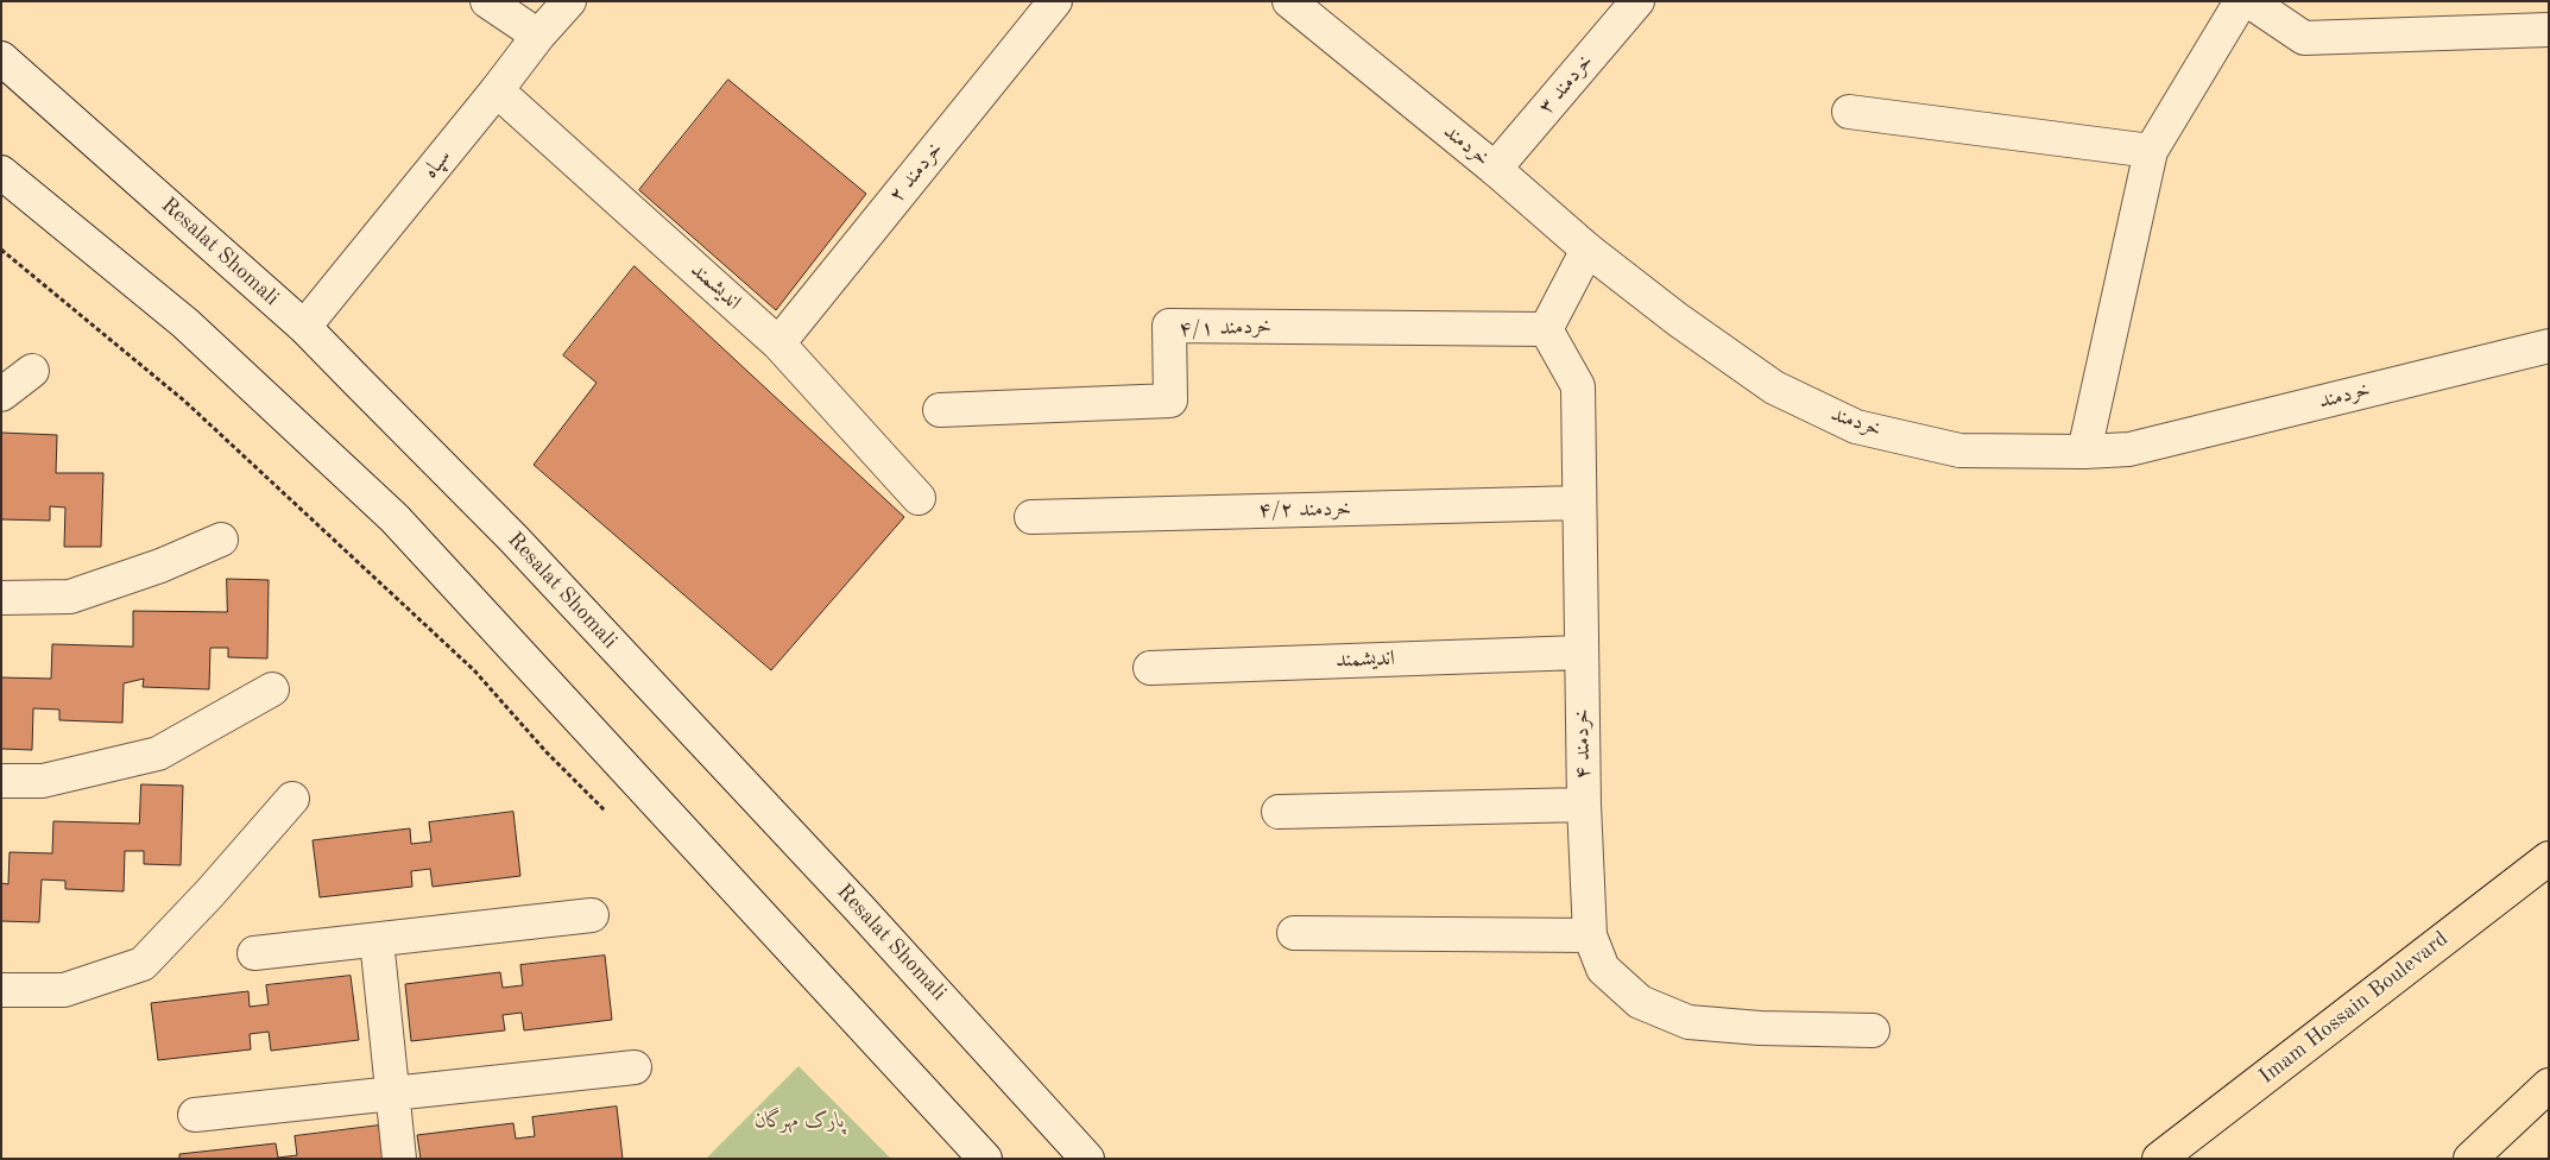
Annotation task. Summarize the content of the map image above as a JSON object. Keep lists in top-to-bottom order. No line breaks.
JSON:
{"streets":{"main road":["Imam Hossain Boulevard"],"street":["خردمند ۳","خردمند","سپاه","خردمند ۲","Resalat Shomali","اندیشمند","خردمند ۴/۱","خردمند ۴/۲","خردمند ۴"]},"crossings":[["خردمند ۳","خردمند"],["سپاه","Resalat Shomali"],["سپاه","اندیشمند"],["خردمند ۲","اندیشمند"],["اندیشمند","خردمند ۴"],["خردمند ۴/۱","خردمند ۴"],["خردمند ۴/۲","خردمند ۴"]],"parks":["پارک مهرگان"]}
